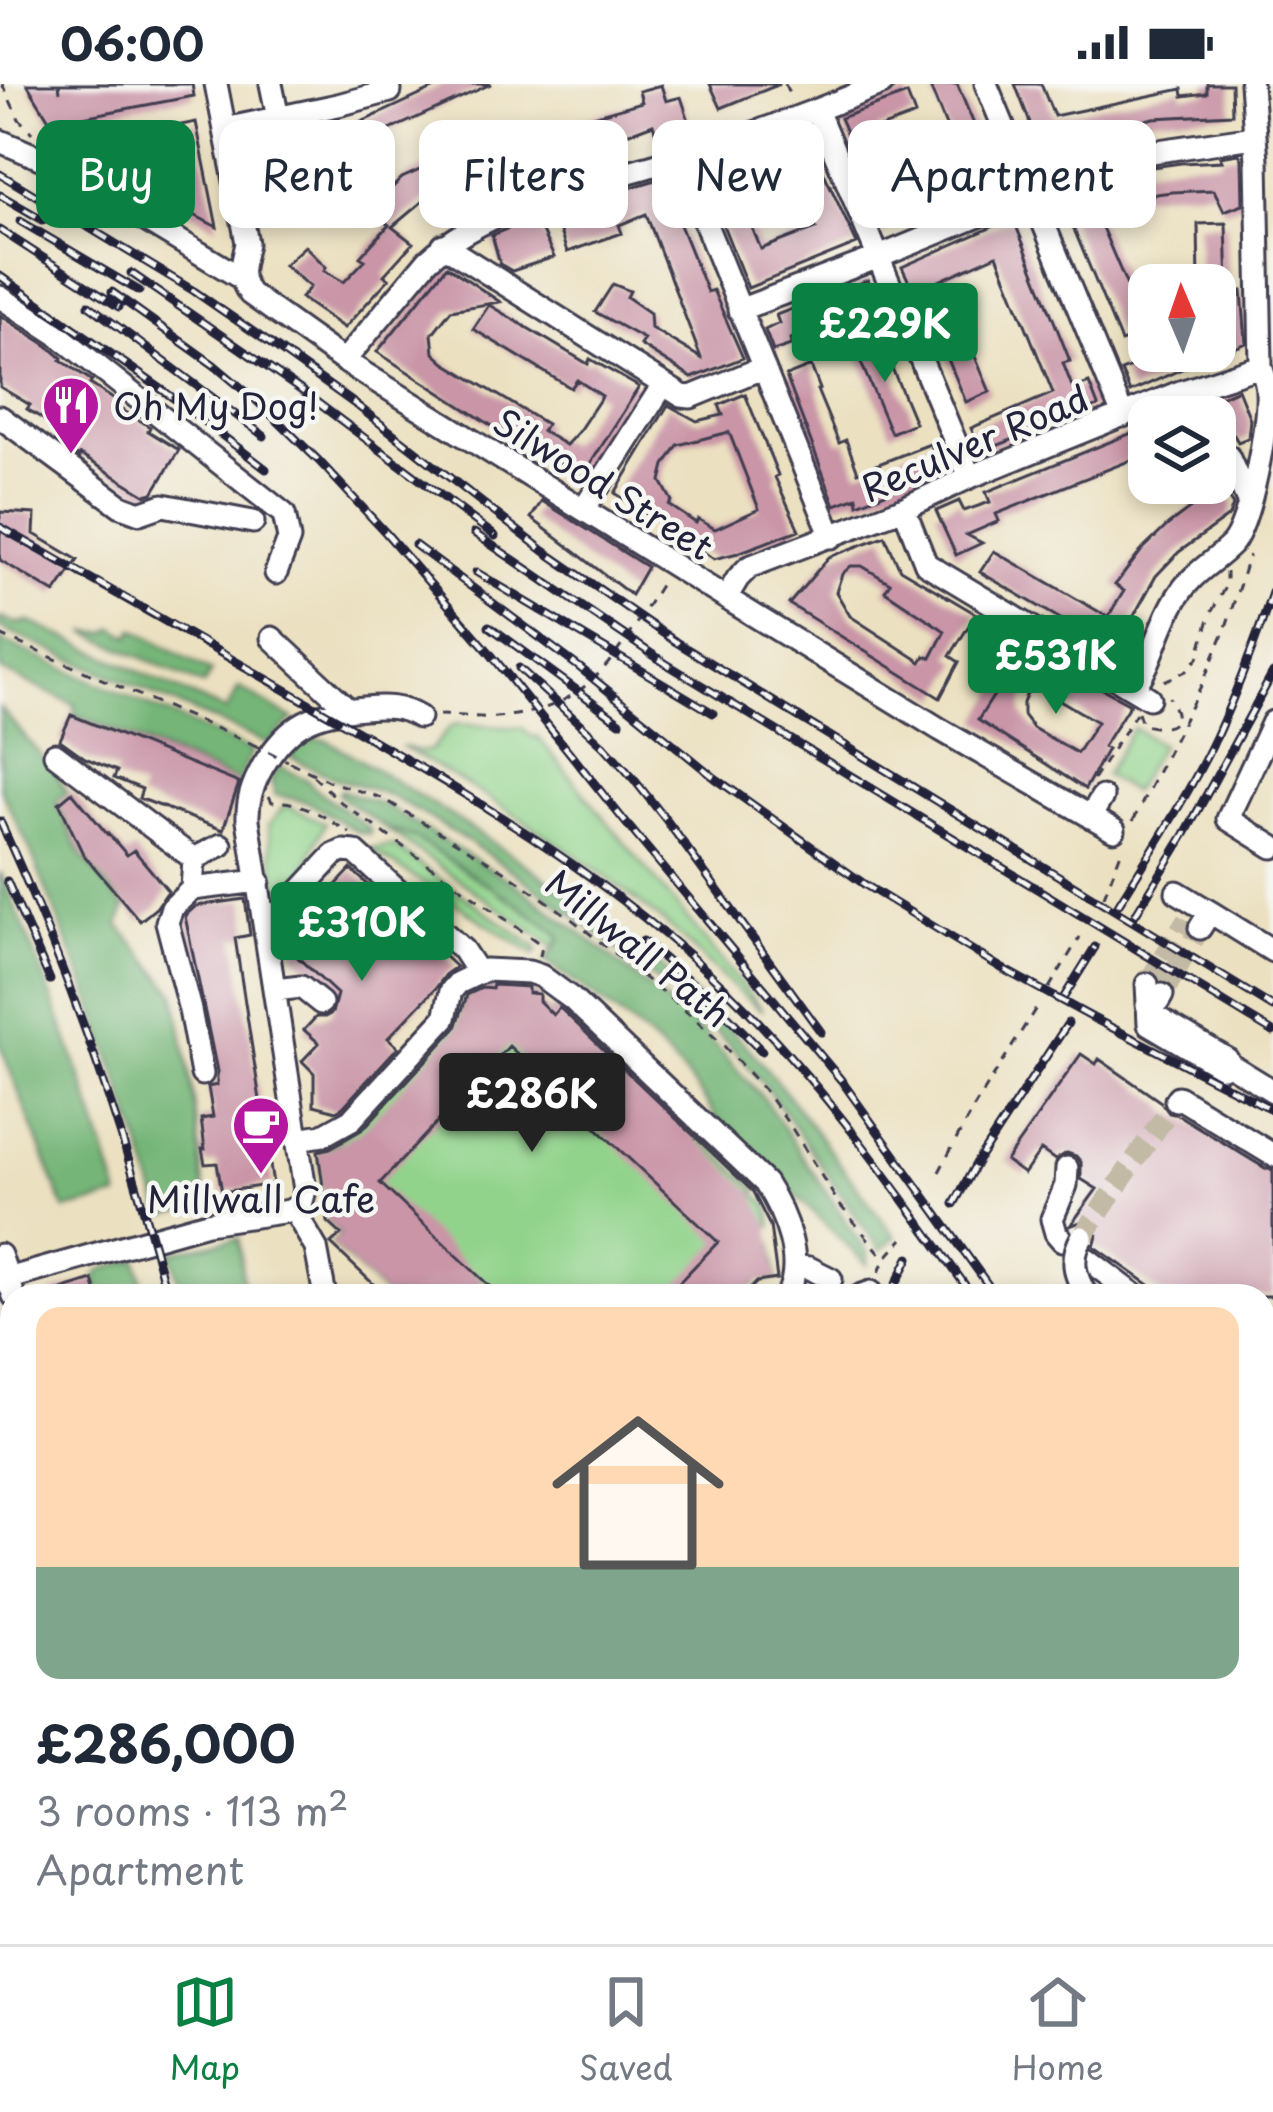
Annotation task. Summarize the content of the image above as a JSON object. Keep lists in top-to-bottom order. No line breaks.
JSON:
{"streets":{"street":["Reculver Road","Silwood Street"],"path":["Millwall Path"]},"crossings":[["Reculver Road","Silwood Street"]],"places":{"restaurant":["Oh My Dog!"],"cafe":["Millwall Cafe"]},"north":"top","page":{"status":"06:00","chip":["Buy","Rent","Filters","New","Apartment"],"price":["£229K","£531K","£310K","£286K"],"list":[{"name":"£286,000","note":"3 rooms · 113 m² · Apartment"}],"tabs":["Map","Saved","Home"]}}
